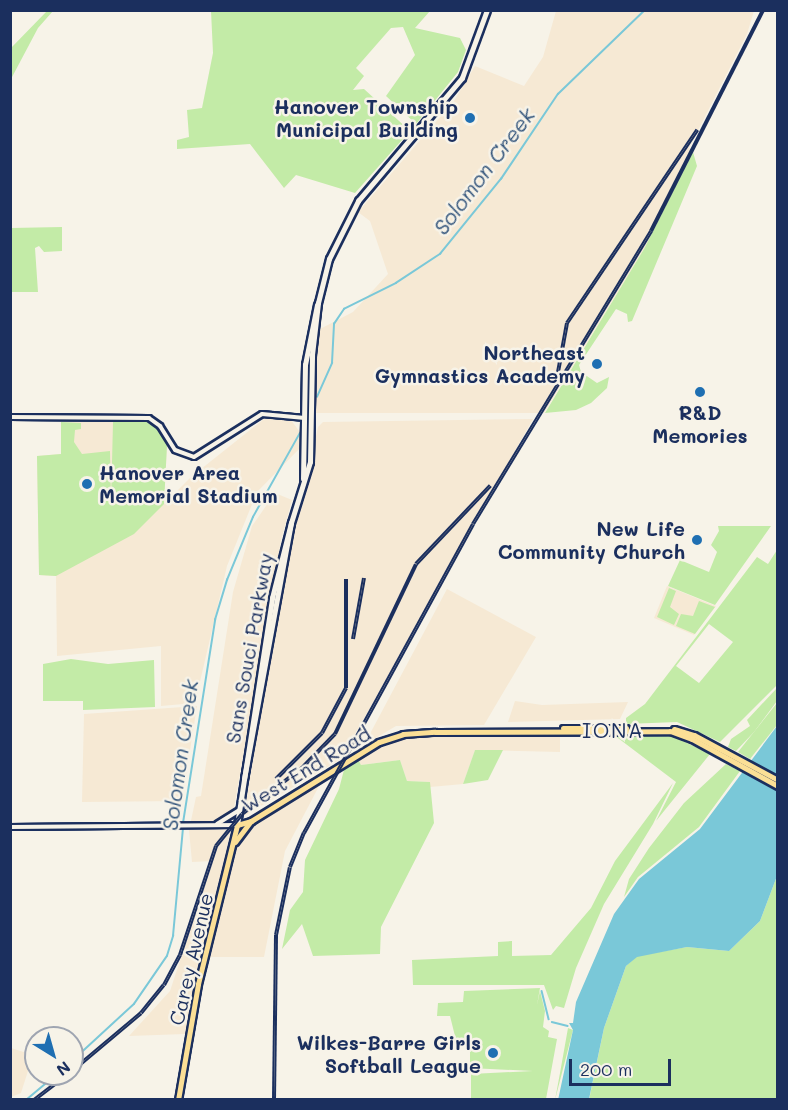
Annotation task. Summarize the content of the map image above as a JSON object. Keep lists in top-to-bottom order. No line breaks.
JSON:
{"streets":{"main road":["Sans Souci Parkway","West End Road","Carey Avenue"]},"crossings":[["Sans Souci Parkway","West End Road"],["Sans Souci Parkway","Carey Avenue"],["West End Road","Carey Avenue"]],"districts":["IONA"],"water":["Solomon Creek"],"places":["Hanover Township Municipal Building","Northeast Gymnastics Academy","R&D Memories","Hanover Area Memorial Stadium","New Life Community Church","Wilkes-Barre Girls Softball League"],"scale_bar":"200 m","north":"bottom right"}
